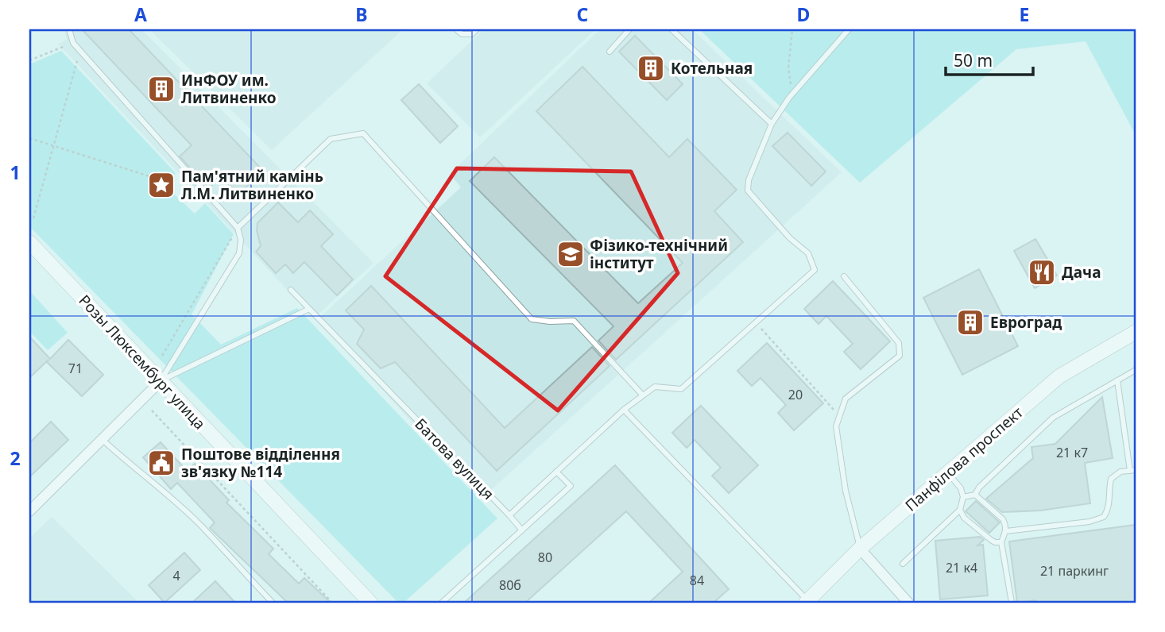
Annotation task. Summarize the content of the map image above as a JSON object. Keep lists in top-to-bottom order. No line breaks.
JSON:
{"streets":{"street":["Розы Люксембург улица","Панфілова проспект"],"lane":["Батова вулиця"]},"places":{"building":["Котельная","ИнФОУ им. Литвиненко","Евроград"],"place":["Пам'ятний камінь Л.М. Литвиненко"],"school or university":["Фізико-технічний інститут"],"restaurant":["Дача"],"public building":["Поштове відділення зв'язку №114"]},"house_numbers":["71","20","21 к7","80","21 к4","21 паркинг","4","84","80б"],"scale_bar":"50 m","grid":{"columns":["A","B","C","D","E"],"rows":["1","2"]}}
